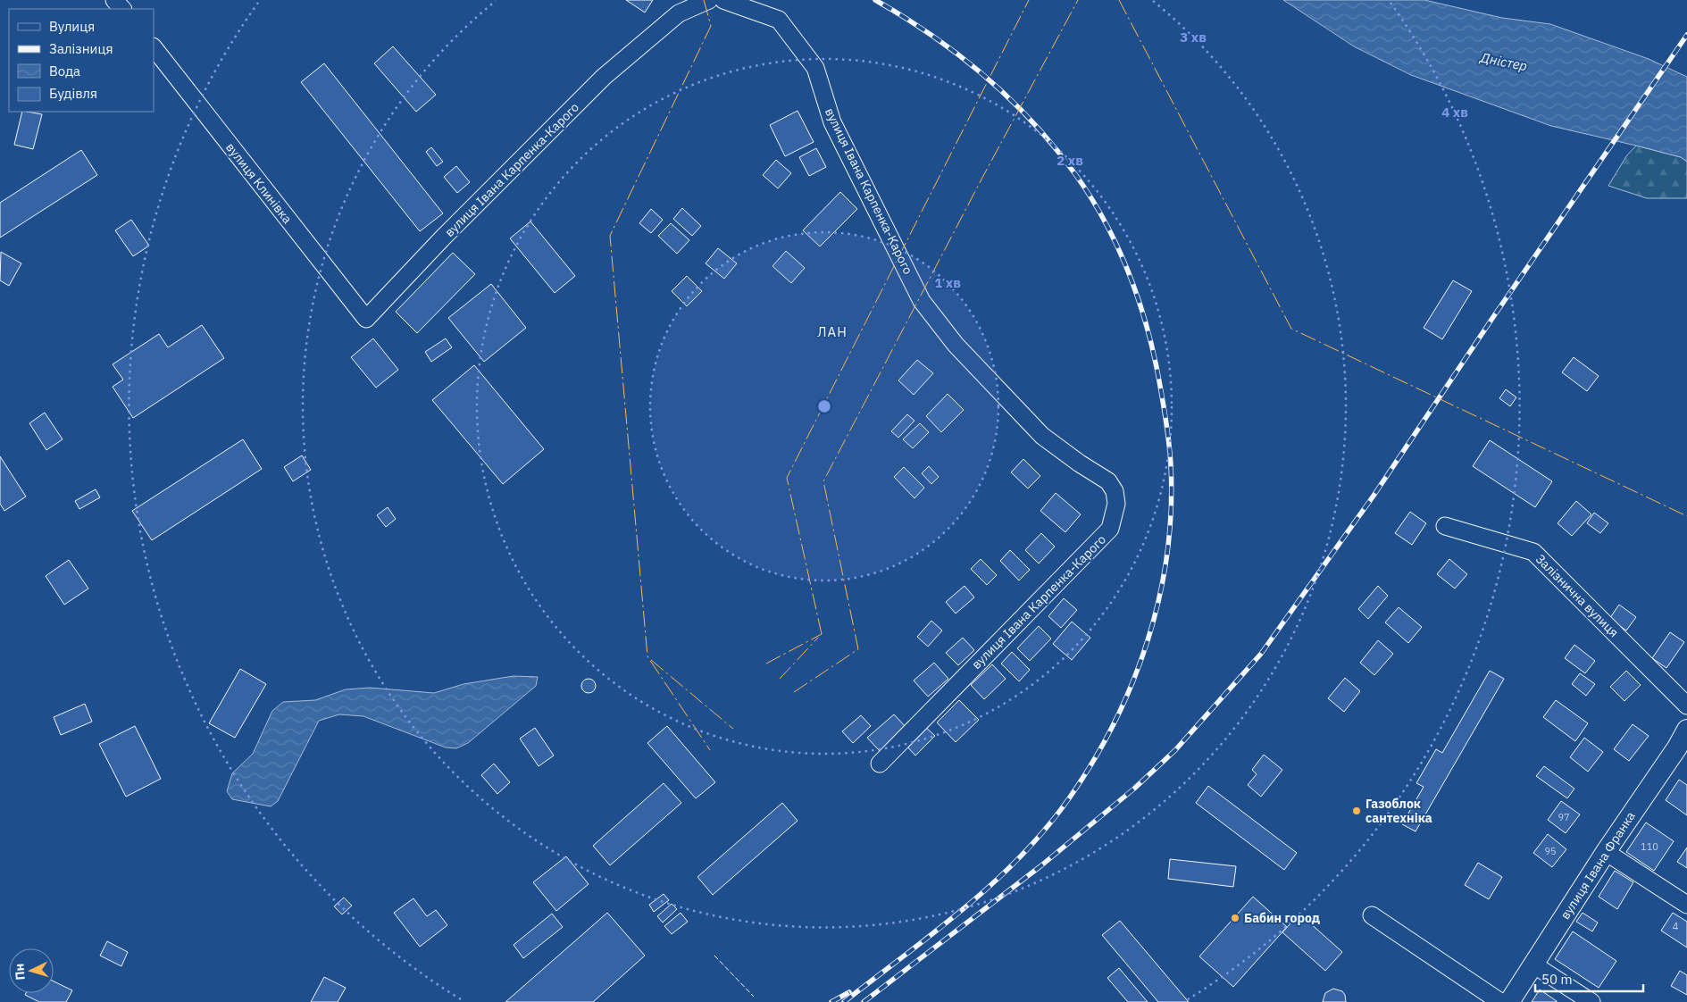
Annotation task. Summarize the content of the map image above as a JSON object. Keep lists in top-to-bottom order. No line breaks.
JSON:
{"streets":{"main road":["вулиця Івана Франка"],"street":["вулиця Івана Карпенка-Карого","вулиця Клинівка","Залізнична вулиця"]},"crossings":[["вулиця Івана Карпенка-Карого","вулиця Клинівка"]],"districts":["ЛАН"],"water":["Дністер"],"places":["Газоблок сантехніка","Бабин город"],"house_numbers":["97","110","95","4"],"legend":["Вулиця","Залізниця","Вода","Будівля"],"scale_bar":"50 m","north":"left","rings":["3 хв","4 хв","2 хв","1 хв"]}
